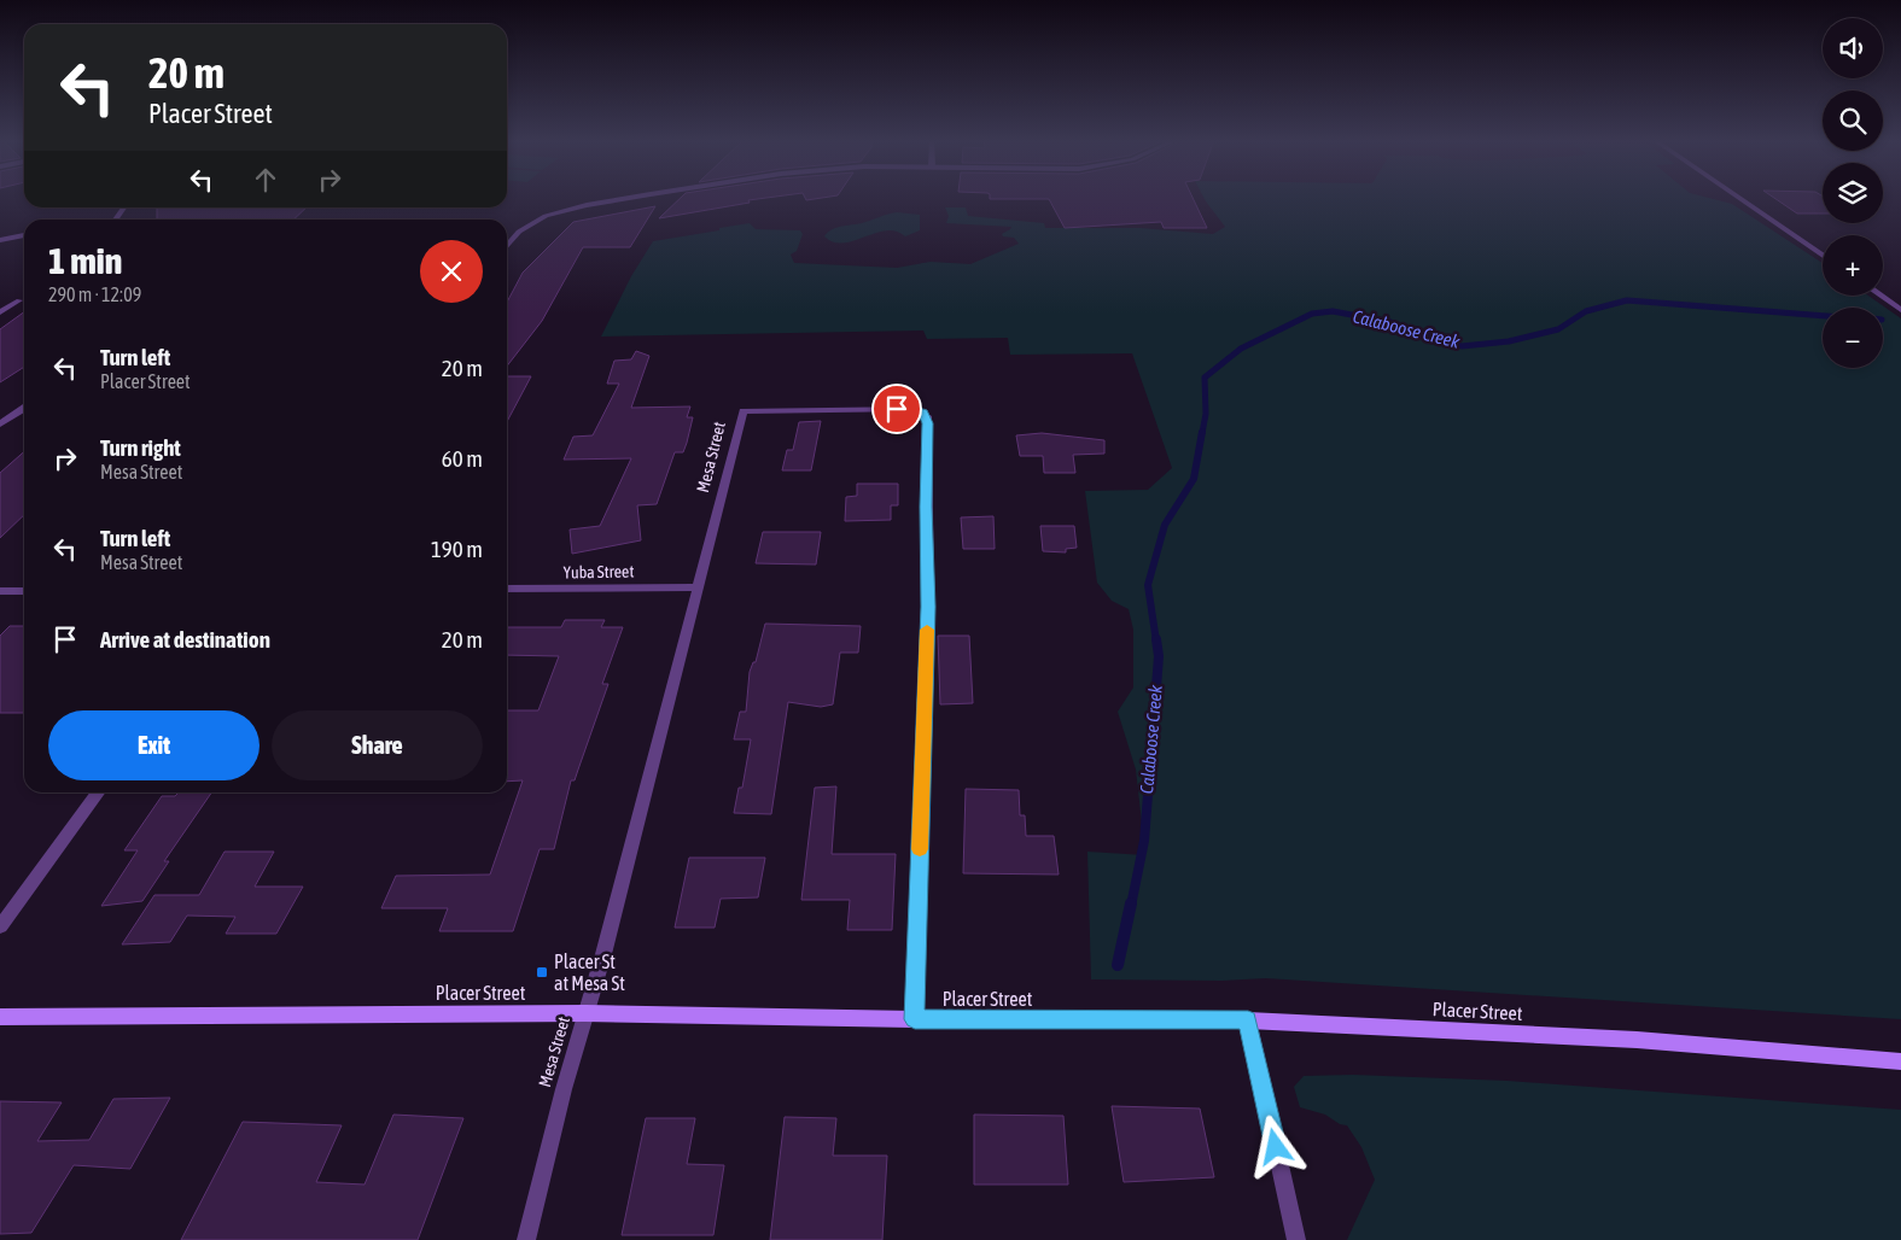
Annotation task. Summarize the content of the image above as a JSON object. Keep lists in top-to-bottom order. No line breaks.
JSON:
{"streets":{"main road":["Placer Street"],"street":["Mesa Street","Yuba Street"]},"crossings":[["Mesa Street","Yuba Street"],["Mesa Street","Placer Street"]],"water":["Calaboose Creek"],"places":{"transit":["Placer St at Mesa St"]},"page":{"map_buttons":["+","−"],"turn":["20 m","Placer Street"],"heading":["1 min","290 m · 12:09"],"list":[{"name":"Turn left","note":"Placer Street","value":"20 m"},{"name":"Turn right","note":"Mesa Street","value":"60 m"},{"name":"Turn left","note":"Mesa Street","value":"190 m"},{"name":"Arrive at destination","value":"20 m"}],"buttons":["Exit","Share"]}}
